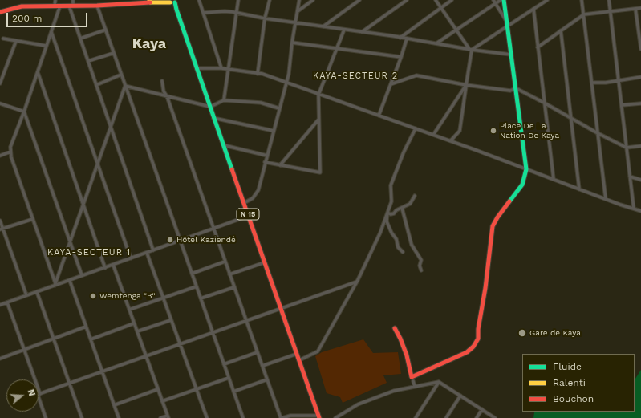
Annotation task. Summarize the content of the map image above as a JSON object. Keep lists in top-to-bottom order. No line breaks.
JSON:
{"streets":{"main road":["N 15"]},"districts":["Kaya","KAYA-SECTEUR 2","KAYA-SECTEUR 1"],"places":["Place De La Nation De Kaya","Hôtel Kaziendé","Wemtenga \"B\"","Gare de Kaya"],"legend":["Fluide","Ralenti","Bouchon"],"scale_bar":"200 m","north":"right"}
